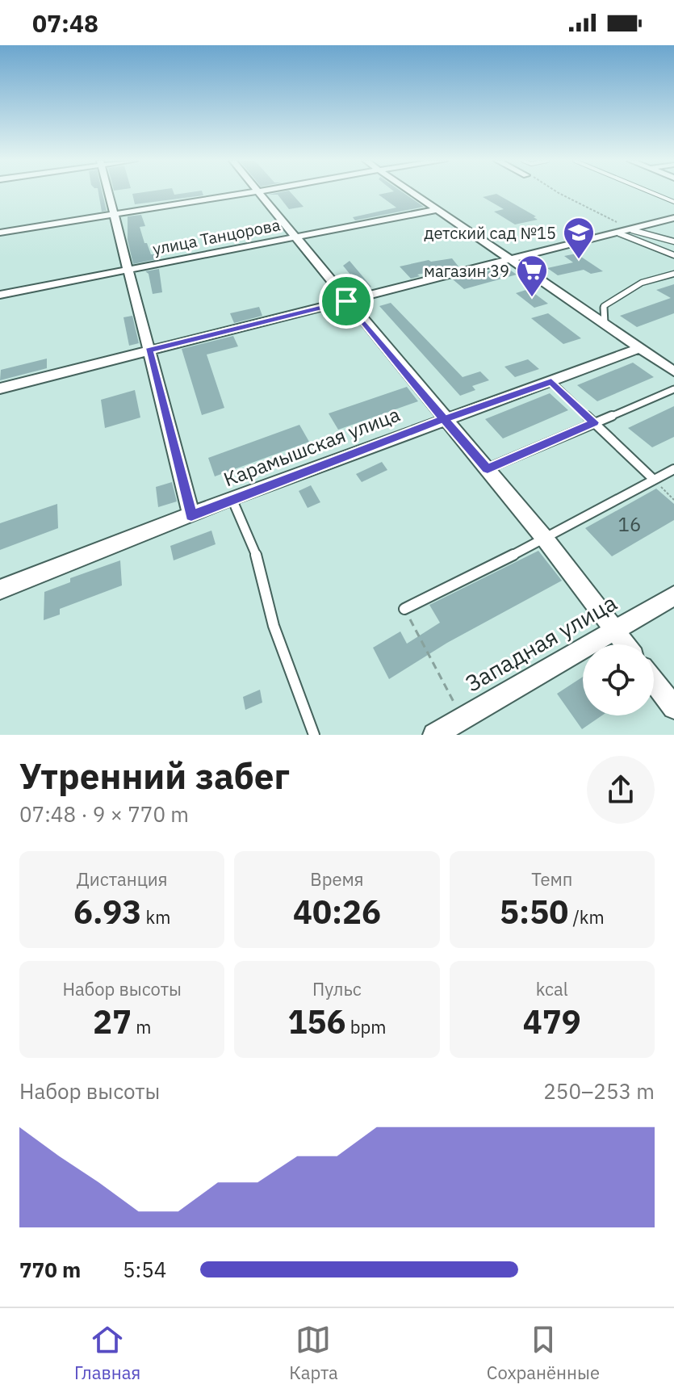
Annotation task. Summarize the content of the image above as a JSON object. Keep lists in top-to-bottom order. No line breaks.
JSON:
{"streets":{"street":["улица Танцорова","Карамышская улица","Западная улица"]},"places":{"school or university":["детский сад №15"],"supermarket":["магазин 39"]},"house_numbers":["16"],"page":{"status":"07:48","heading":["Утренний забег","07:48 · 9 × 770 m"],"stats":[["Дистанция","6.93 km"],["Время","40:26"],["Темп","5:50 /km"],["Набор высоты","27 m"],["Пульс","156 bpm"],["kcal","479"]],"chart":["Набор высоты","250–253 m"],"list":[{"name":"770 m","note":"5:54"}],"tabs":["Главная","Карта","Сохранённые"]}}
